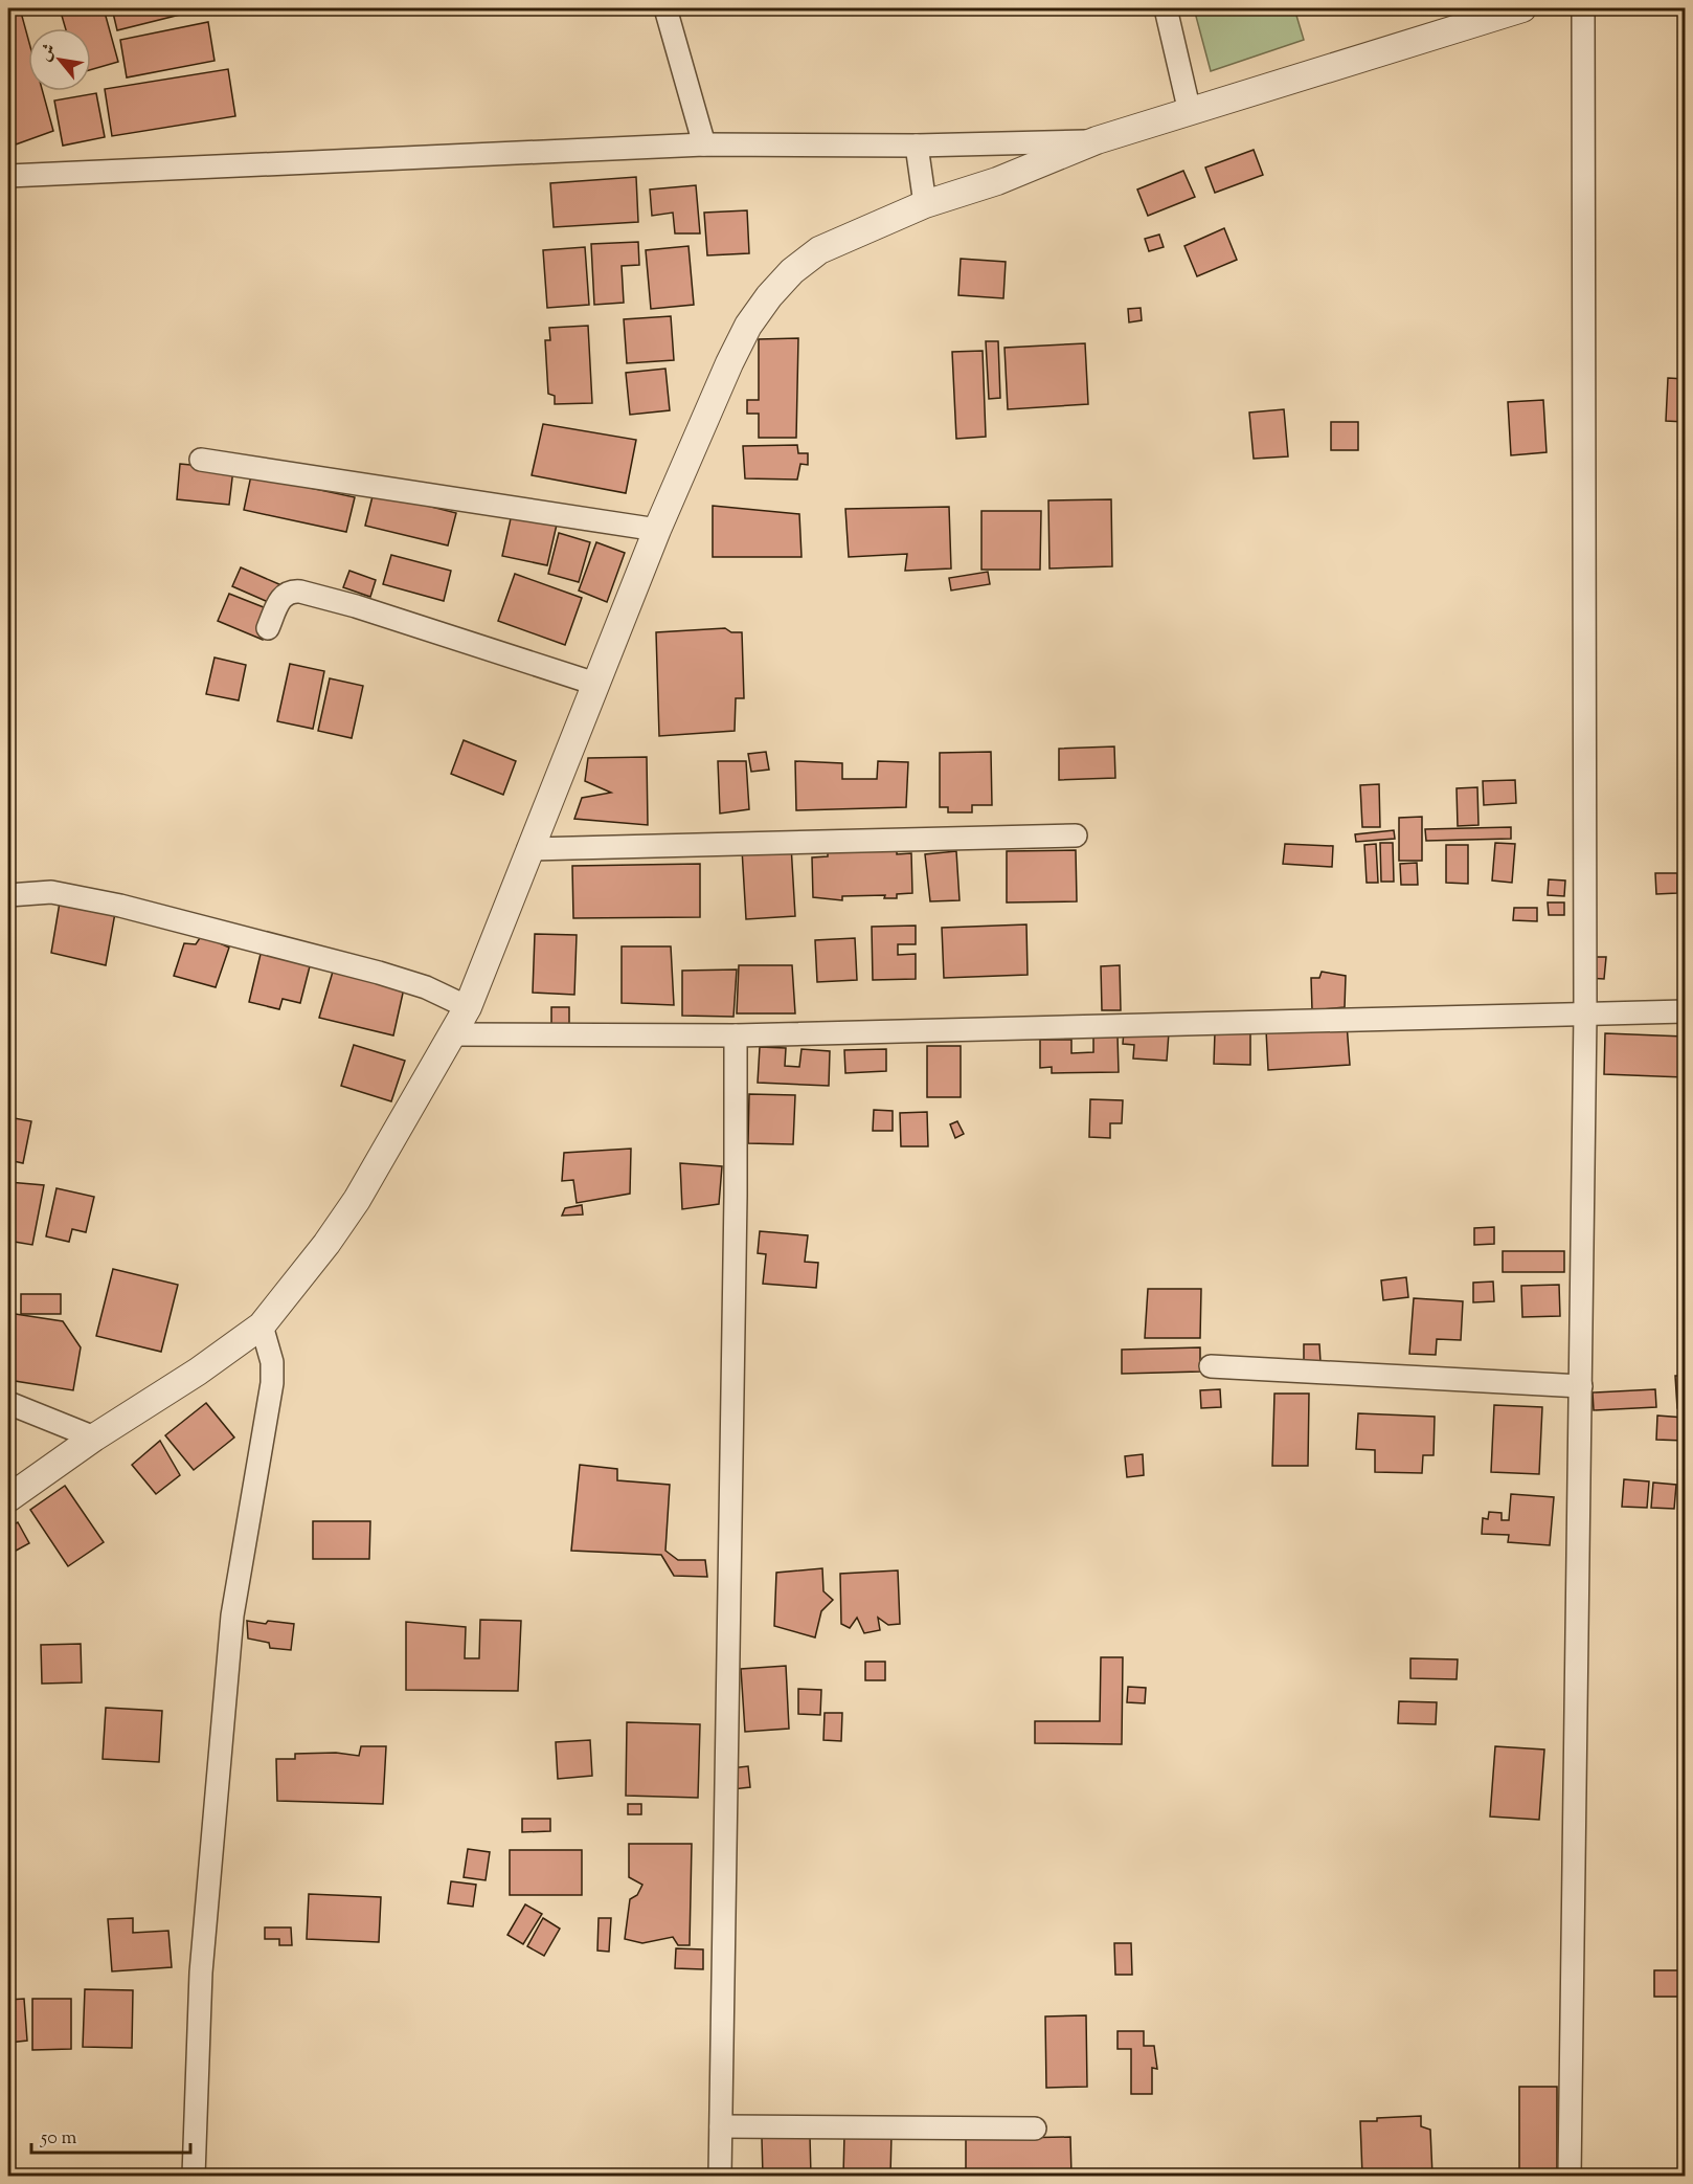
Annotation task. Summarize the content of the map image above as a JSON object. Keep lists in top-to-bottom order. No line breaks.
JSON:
{"scale_bar":"50 m","north":"top left"}
